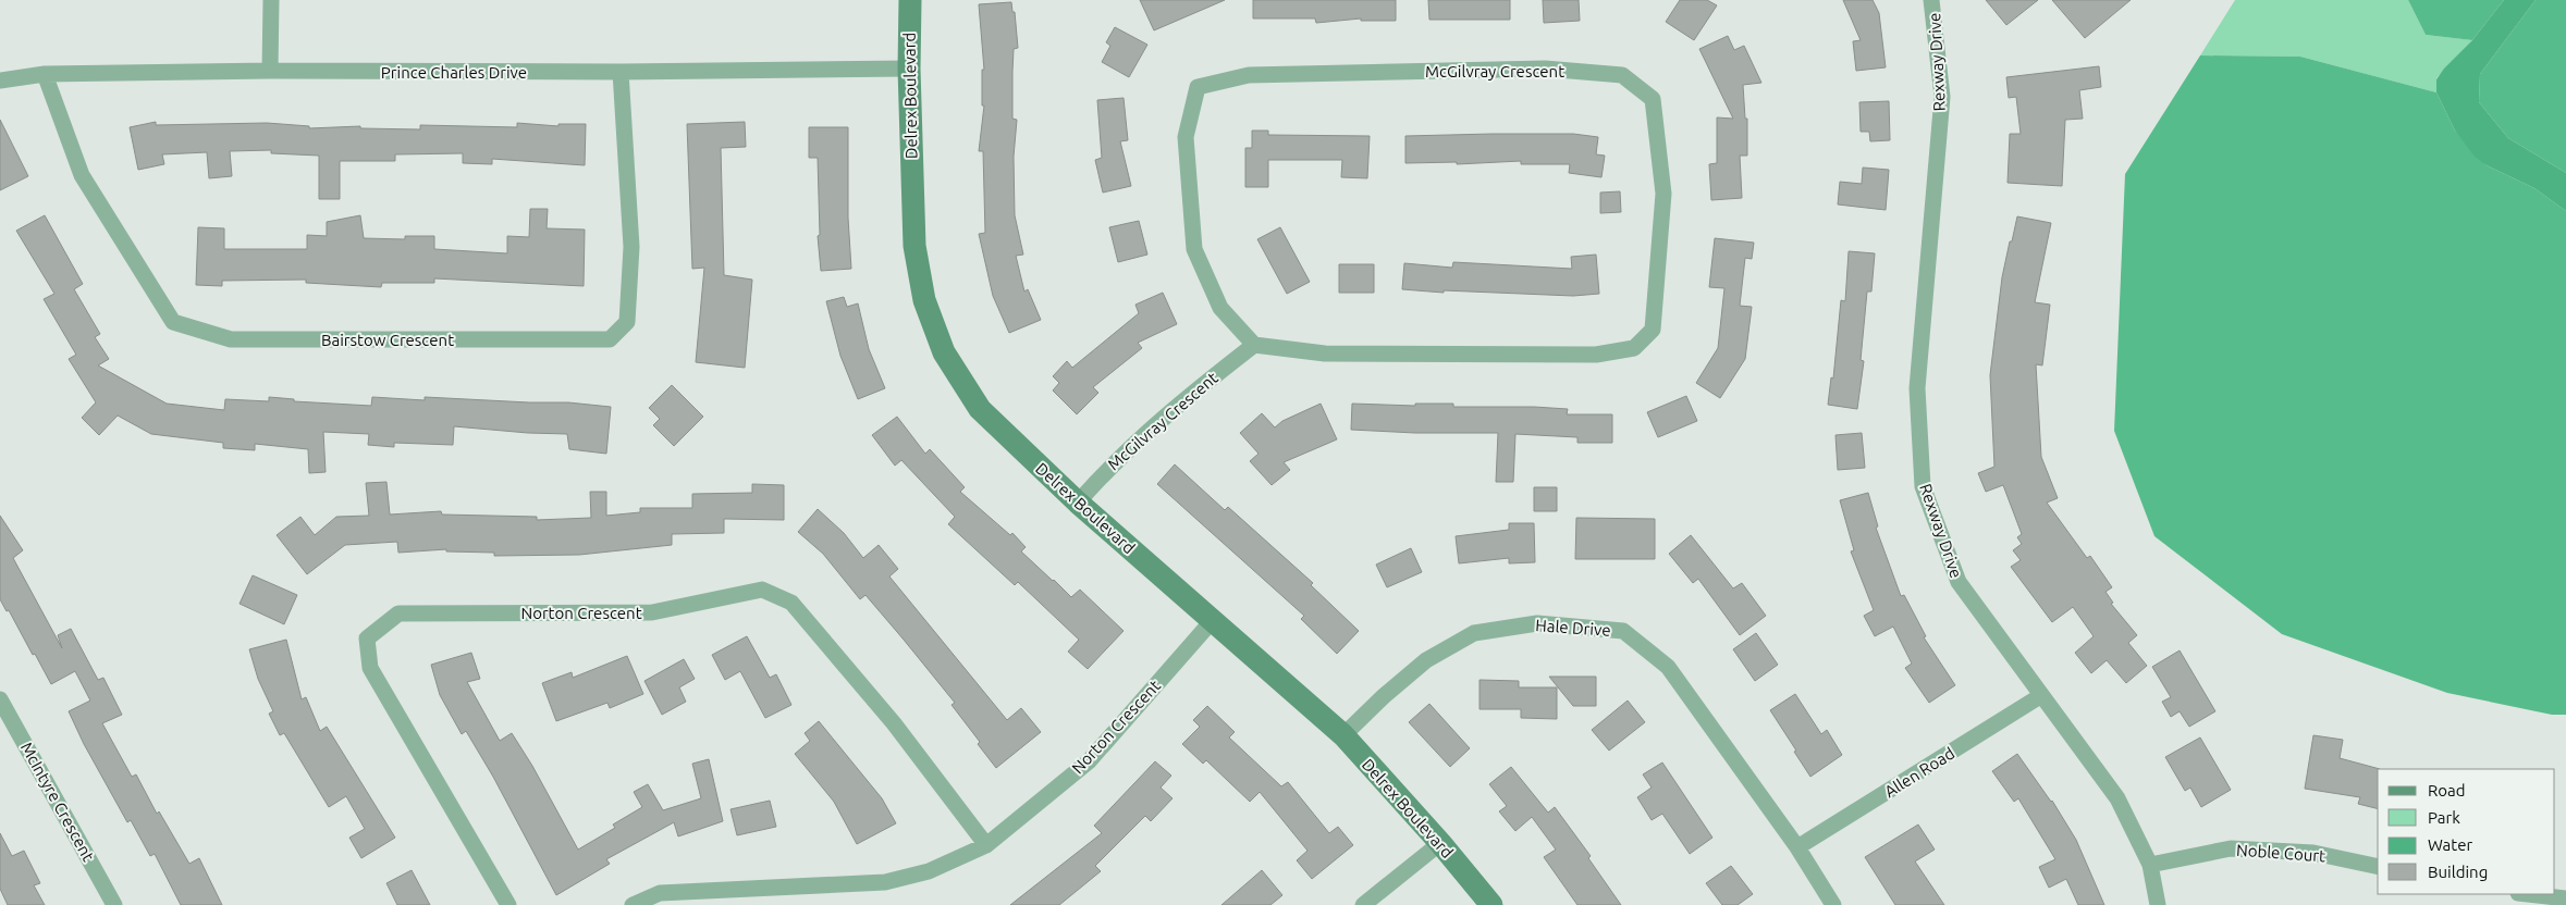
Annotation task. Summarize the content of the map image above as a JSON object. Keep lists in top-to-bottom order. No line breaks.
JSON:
{"streets":{"street":["Rexway Drive","McGilvray Crescent","Prince Charles Drive","Delrex Boulevard","Bairstow Crescent","Norton Crescent","Hale Drive","Allen Road","McIntyre Crescent","Noble Court"]},"crossings":[["Rexway Drive","Allen Road"],["Rexway Drive","Noble Court"],["McGilvray Crescent","Delrex Boulevard"],["Prince Charles Drive","Delrex Boulevard"],["Prince Charles Drive","Bairstow Crescent"],["Delrex Boulevard","Norton Crescent"],["Delrex Boulevard","Hale Drive"],["Hale Drive","Allen Road"]],"legend":["Road","Park","Water","Building"]}
